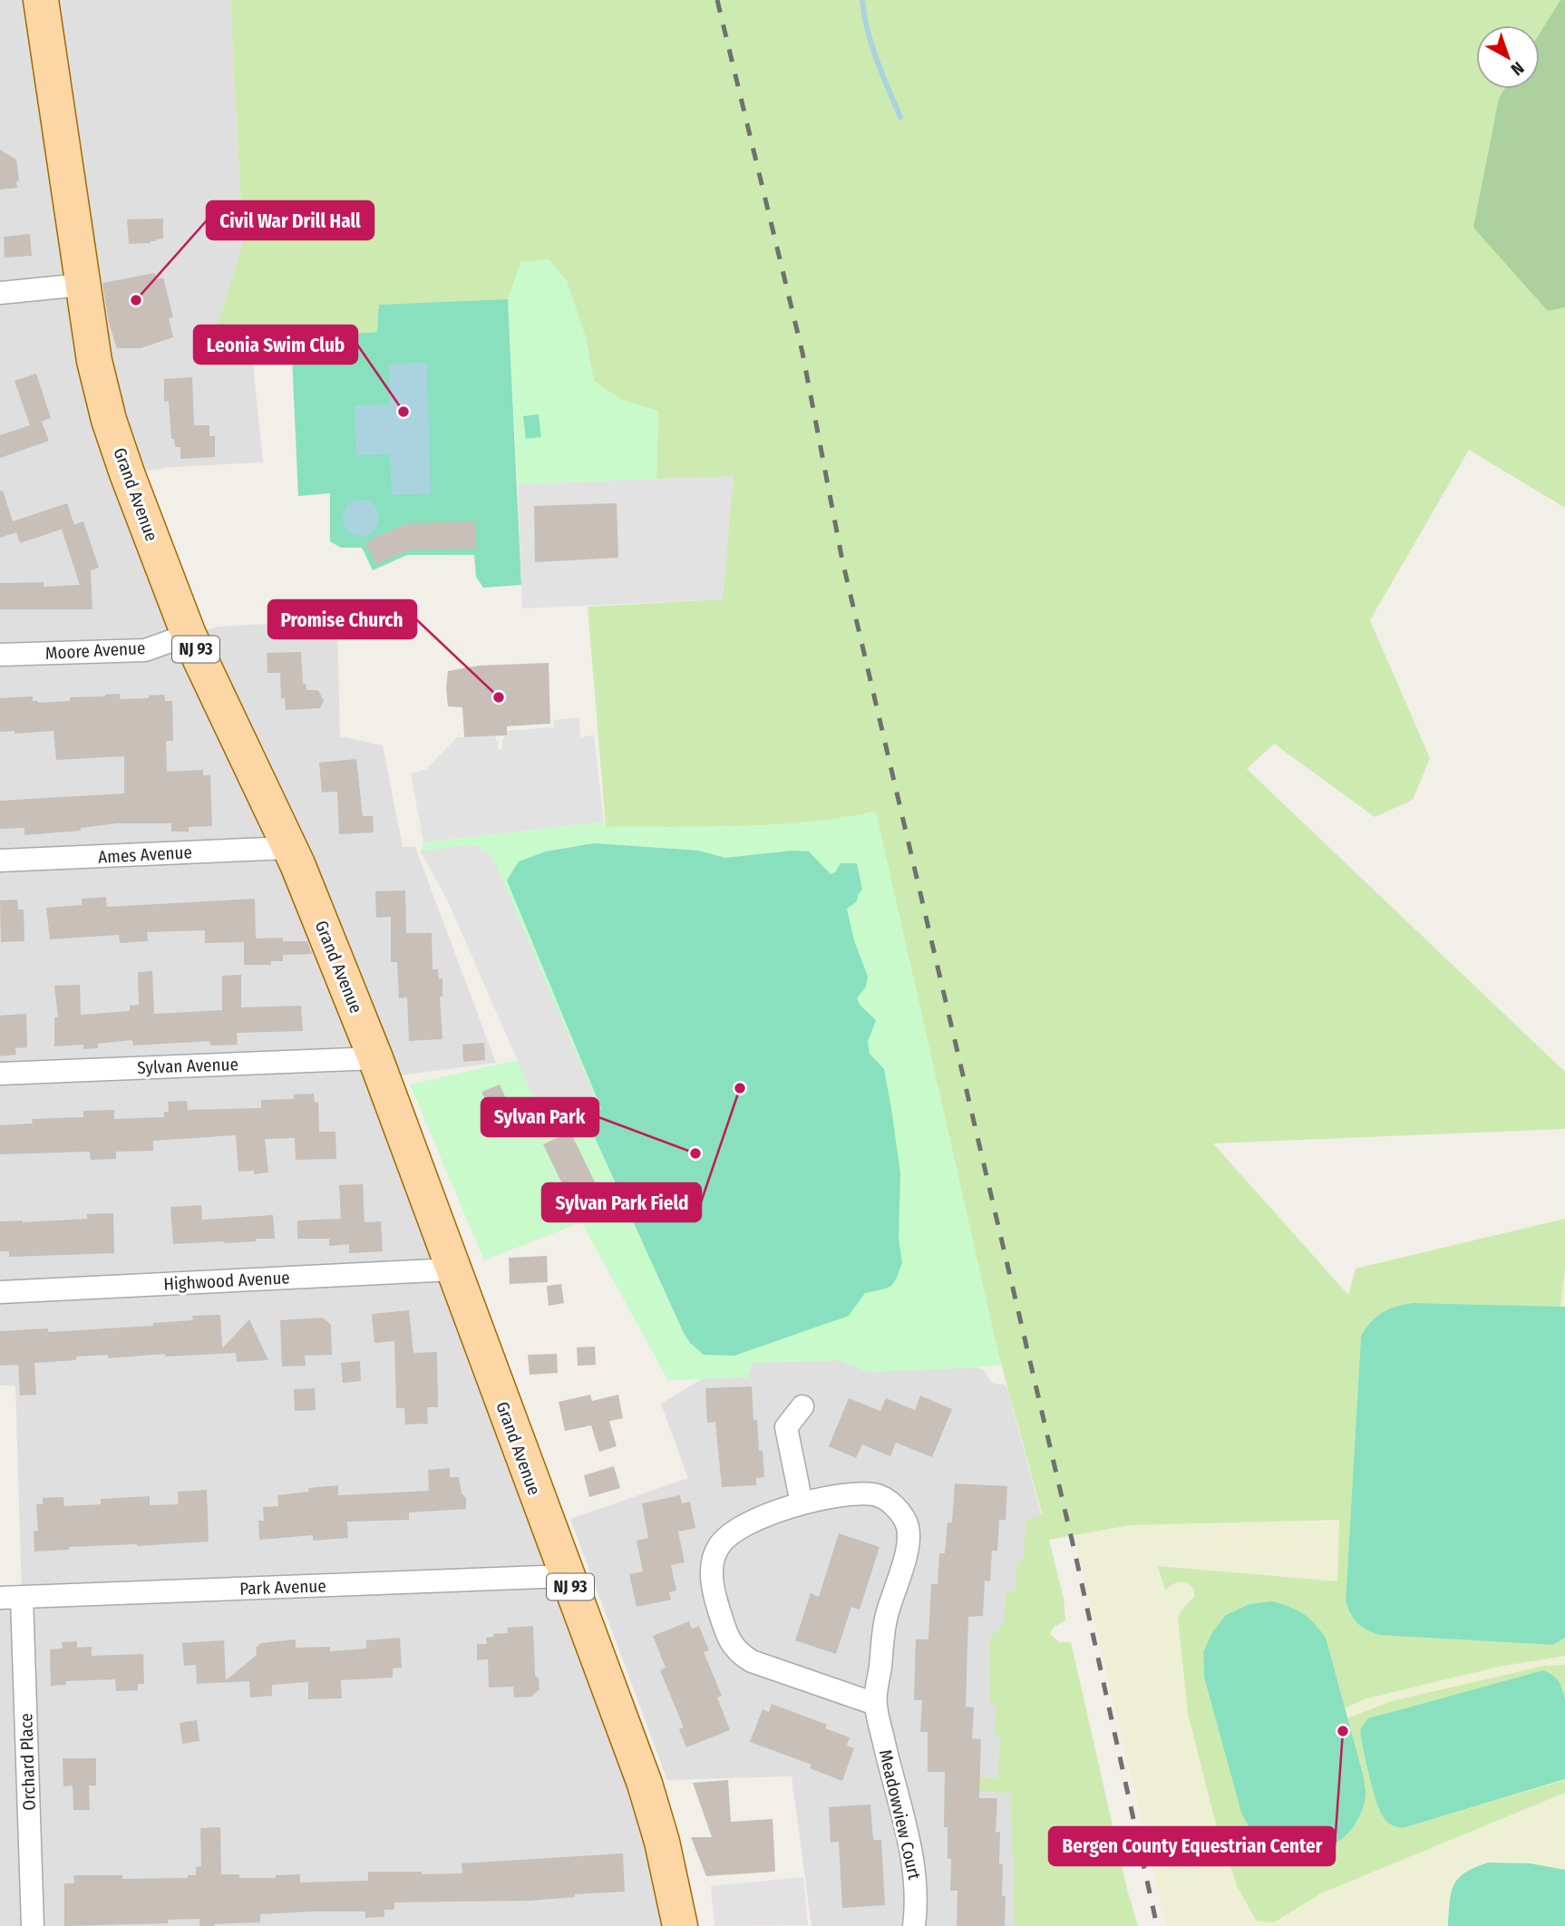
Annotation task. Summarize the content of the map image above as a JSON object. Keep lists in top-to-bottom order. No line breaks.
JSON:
{"streets":{"main road":["Grand Avenue","NJ 93"],"street":["Moore Avenue","Ames Avenue","Sylvan Avenue","Highwood Avenue","Park Avenue","Orchard Place","Meadowview Court"]},"crossings":[["Grand Avenue","Moore Avenue"],["Grand Avenue","Ames Avenue"],["Grand Avenue","Sylvan Avenue"],["Grand Avenue","Highwood Avenue"],["Grand Avenue","Park Avenue"],["Park Avenue","Orchard Place"]],"places":["Civil War Drill Hall","Leonia Swim Club","Promise Church","Sylvan Park Field","Sylvan Park","Bergen County Equestrian Center"],"north":"bottom right"}
